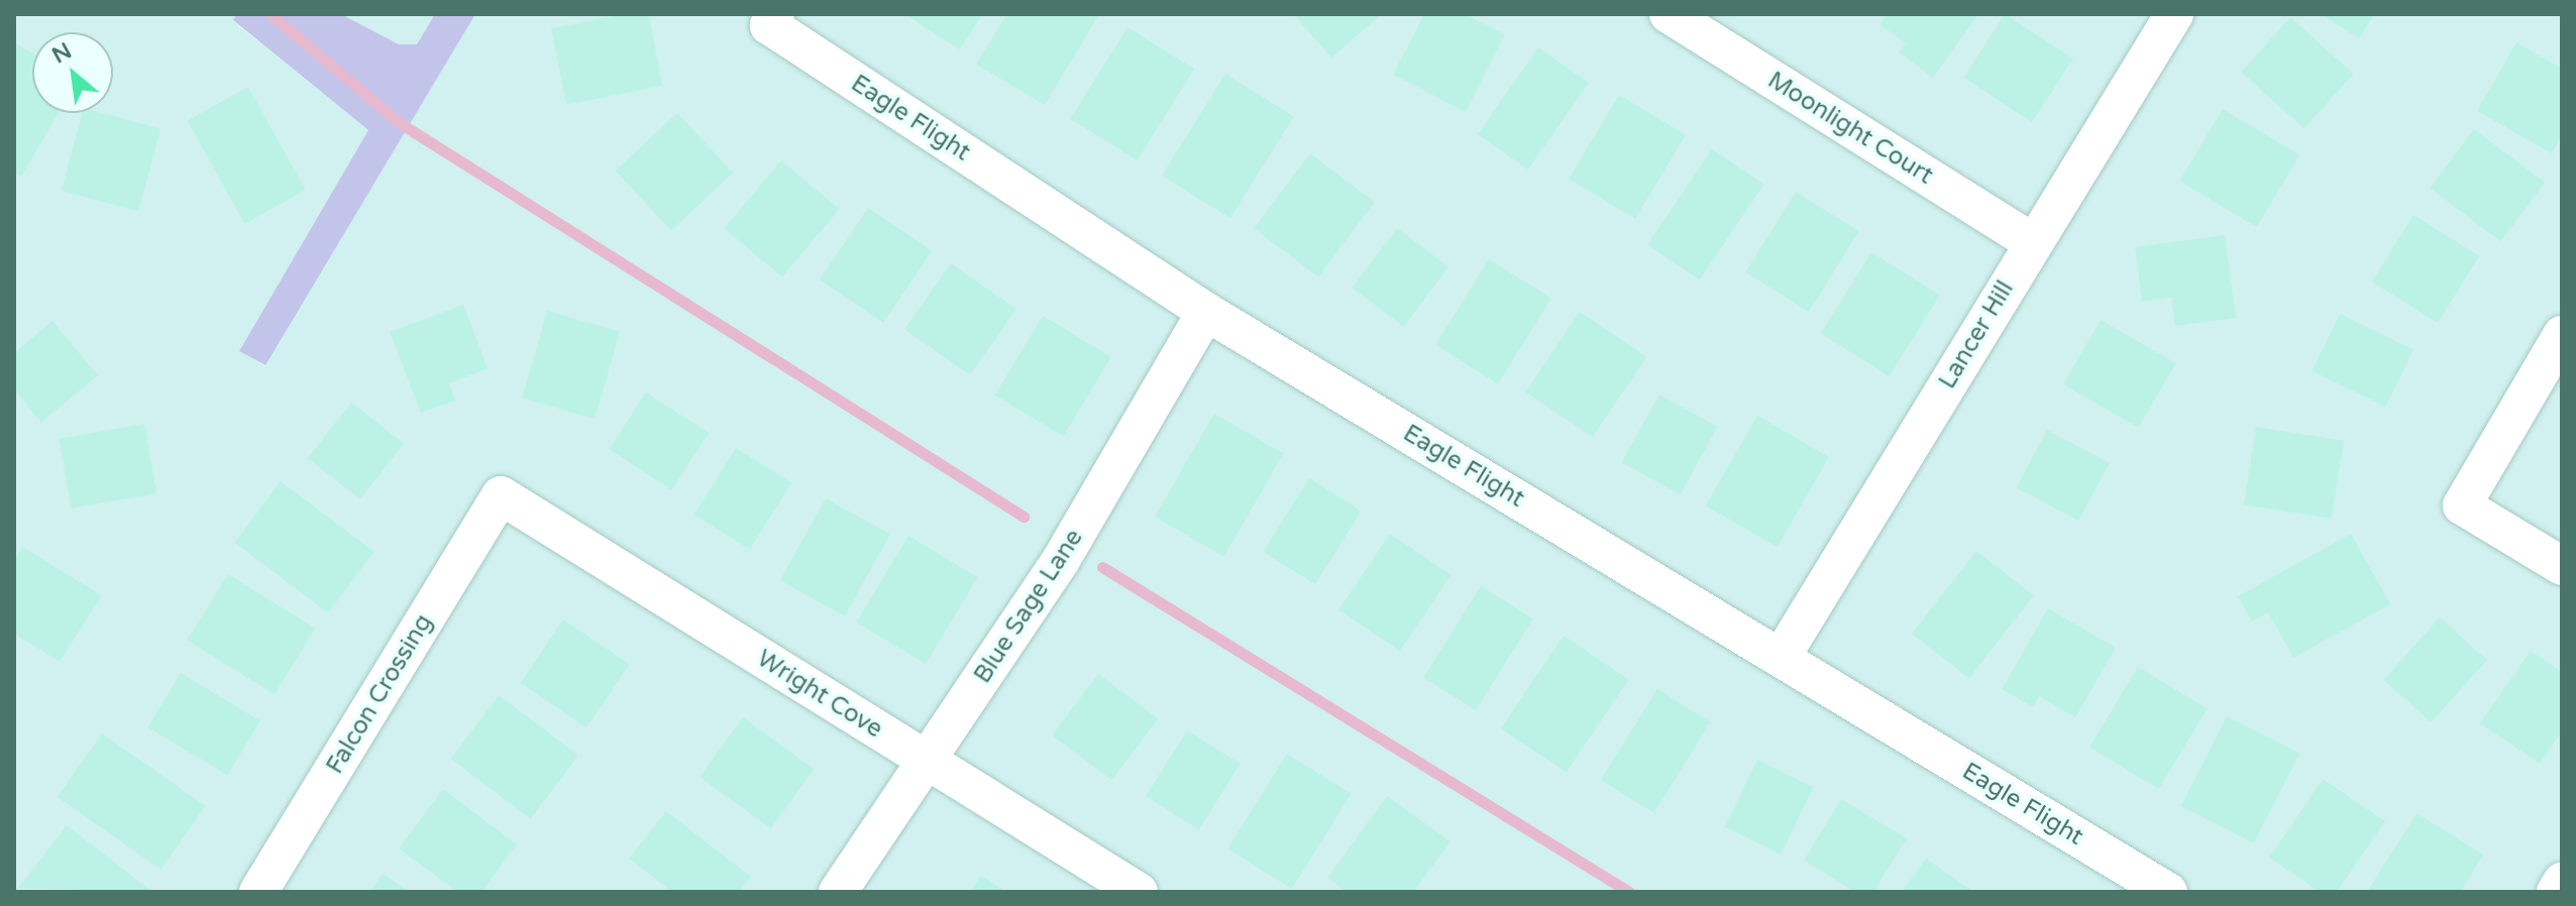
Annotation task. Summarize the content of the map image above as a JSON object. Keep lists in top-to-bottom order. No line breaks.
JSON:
{"streets":{"street":["Eagle Flight","Moonlight Court","Lancer Hill","Blue Sage Lane","Falcon Crossing","Wright Cove"]},"crossings":[["Eagle Flight","Lancer Hill"],["Eagle Flight","Blue Sage Lane"],["Moonlight Court","Lancer Hill"],["Blue Sage Lane","Wright Cove"],["Falcon Crossing","Wright Cove"]],"north":"top left"}
